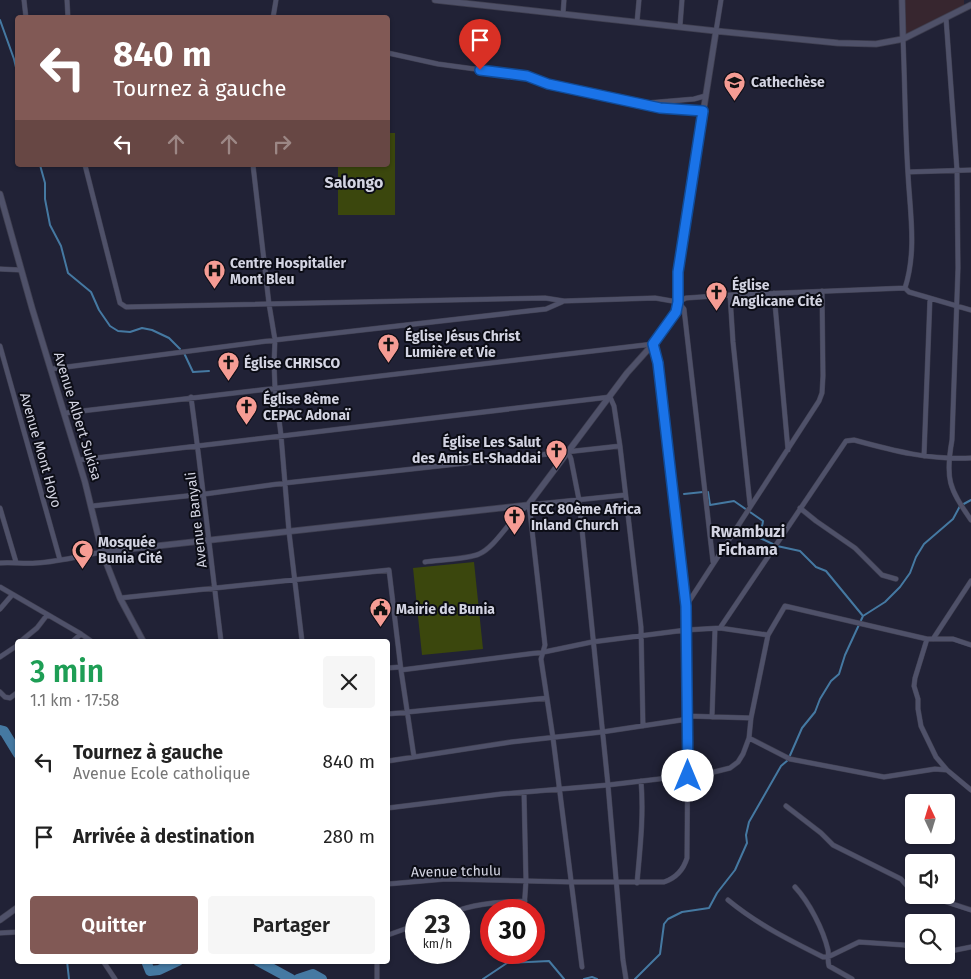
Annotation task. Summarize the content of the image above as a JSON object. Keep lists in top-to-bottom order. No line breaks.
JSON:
{"streets":{"street":["Avenue Albert Sukisa","Avenue Mont Hoyo","Avenue Banyali","Avenue tchulu"]},"districts":["Salongo","Rwambuzi Fichama"],"places":{"school or university":["Cathechèse"],"hospital":["Centre Hospitalier Mont Bleu"],"church":["Église Anglicane Cité","Église Jésus Christ Lumière et Vie","Église CHRISCO","Église 8ème CEPAC Adonaï","Église Les Salut des Amis El-Shaddai","ECC 80ème Africa Inland Church"],"mosque":["Mosquée Bunia Cité"],"public building":["Mairie de Bunia"]},"north":"top","page":{"turn":["840 m","Tournez à gauche"],"heading":["3 min","1.1 km · 17:58"],"list":[{"name":"Tournez à gauche","note":"Avenue Ecole catholique","value":"840 m"},{"name":"Arrivée à destination","value":"280 m"}],"buttons":["Quitter","Partager"],"speed":"23 km/h","limit":"30"}}
